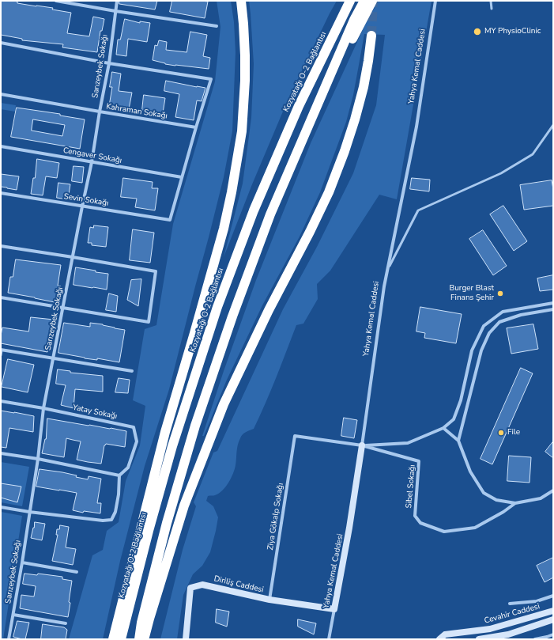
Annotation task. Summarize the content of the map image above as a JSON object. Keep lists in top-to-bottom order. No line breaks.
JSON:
{"streets":{"highway":["Kozyatağı O-2 Bağlantısı"],"street":["Sarızeybek Sokağı","Yahya Kemal Caddesi","Kahraman Sokağı","Cengaver Sokağı","Sevin Sokağı","Yatay Sokağı","Sibel Sokağı","Ziya Gökalp Sokağı","Diriliş Caddesi","Cevahir Caddesi"]},"crossings":[["Sarızeybek Sokağı","Kahraman Sokağı"],["Sarızeybek Sokağı","Cengaver Sokağı"],["Sarızeybek Sokağı","Sevin Sokağı"],["Sarızeybek Sokağı","Yatay Sokağı"],["Yahya Kemal Caddesi","Sibel Sokağı"],["Yahya Kemal Caddesi","Ziya Gökalp Sokağı"],["Yahya Kemal Caddesi","Diriliş Caddesi"],["Cengaver Sokağı","Sevin Sokağı"],["Sibel Sokağı","Ziya Gökalp Sokağı"],["Ziya Gökalp Sokağı","Diriliş Caddesi"]],"places":["MY PhysioClinic","Burger Blast Finans Şehir","File"]}
